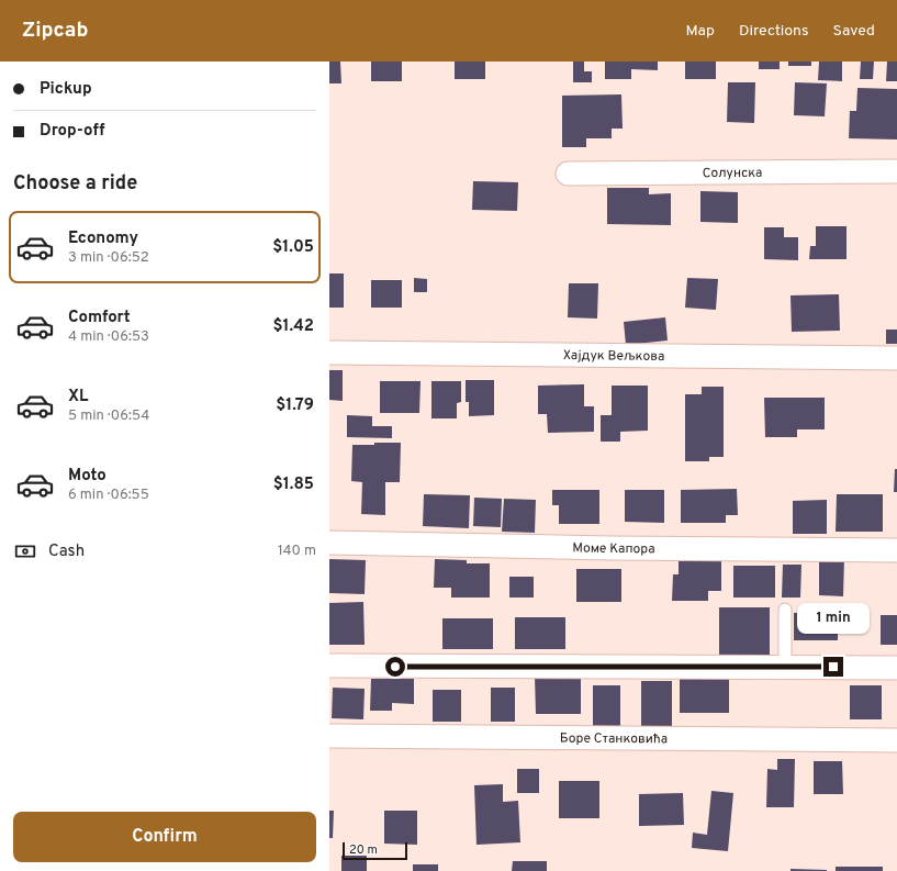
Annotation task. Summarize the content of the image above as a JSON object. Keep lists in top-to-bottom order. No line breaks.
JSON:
{"streets":{"street":["Солунска","Хајдук Вељкова","Моме Капора","Боре Станковића"]},"scale_bar":"20 m","page":{"header":"Zipcab","nav":["Map","Directions","Saved"],"banner":["Pickup","Drop-off"],"heading":"Choose a ride","list":[{"name":"Economy","note":"3 min · 06:52","value":"$1.05"},{"name":"Comfort","note":"4 min · 06:53","value":"$1.42"},{"name":"XL","note":"5 min · 06:54","value":"$1.79"},{"name":"Moto","note":"6 min · 06:55","value":"$1.85"}],"pay":["Cash","140 m"],"bubble":"1 min","buttons":"Confirm","scale":"20 m"}}
